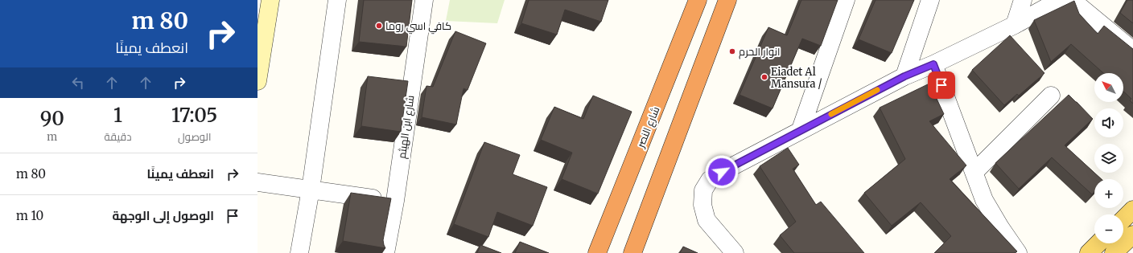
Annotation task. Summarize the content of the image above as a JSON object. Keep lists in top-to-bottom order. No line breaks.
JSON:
{"streets":{"highway":["شارع النصر"],"street":["شارع ابن الهيثم"]},"places":["كافي اسي روما","انوار الحرم","Eiadet Al Mansura /"],"north":"top left","page":{"turn":["80 m","انعطف يمينًا"],"map_buttons":["+","−"],"eta":["17:05","الوصول","1","دقيقة","90","m"],"list":[{"name":"انعطف يمينًا","value":"80 m"},{"name":"الوصول إلى الوجهة","value":"10 m"}]}}
